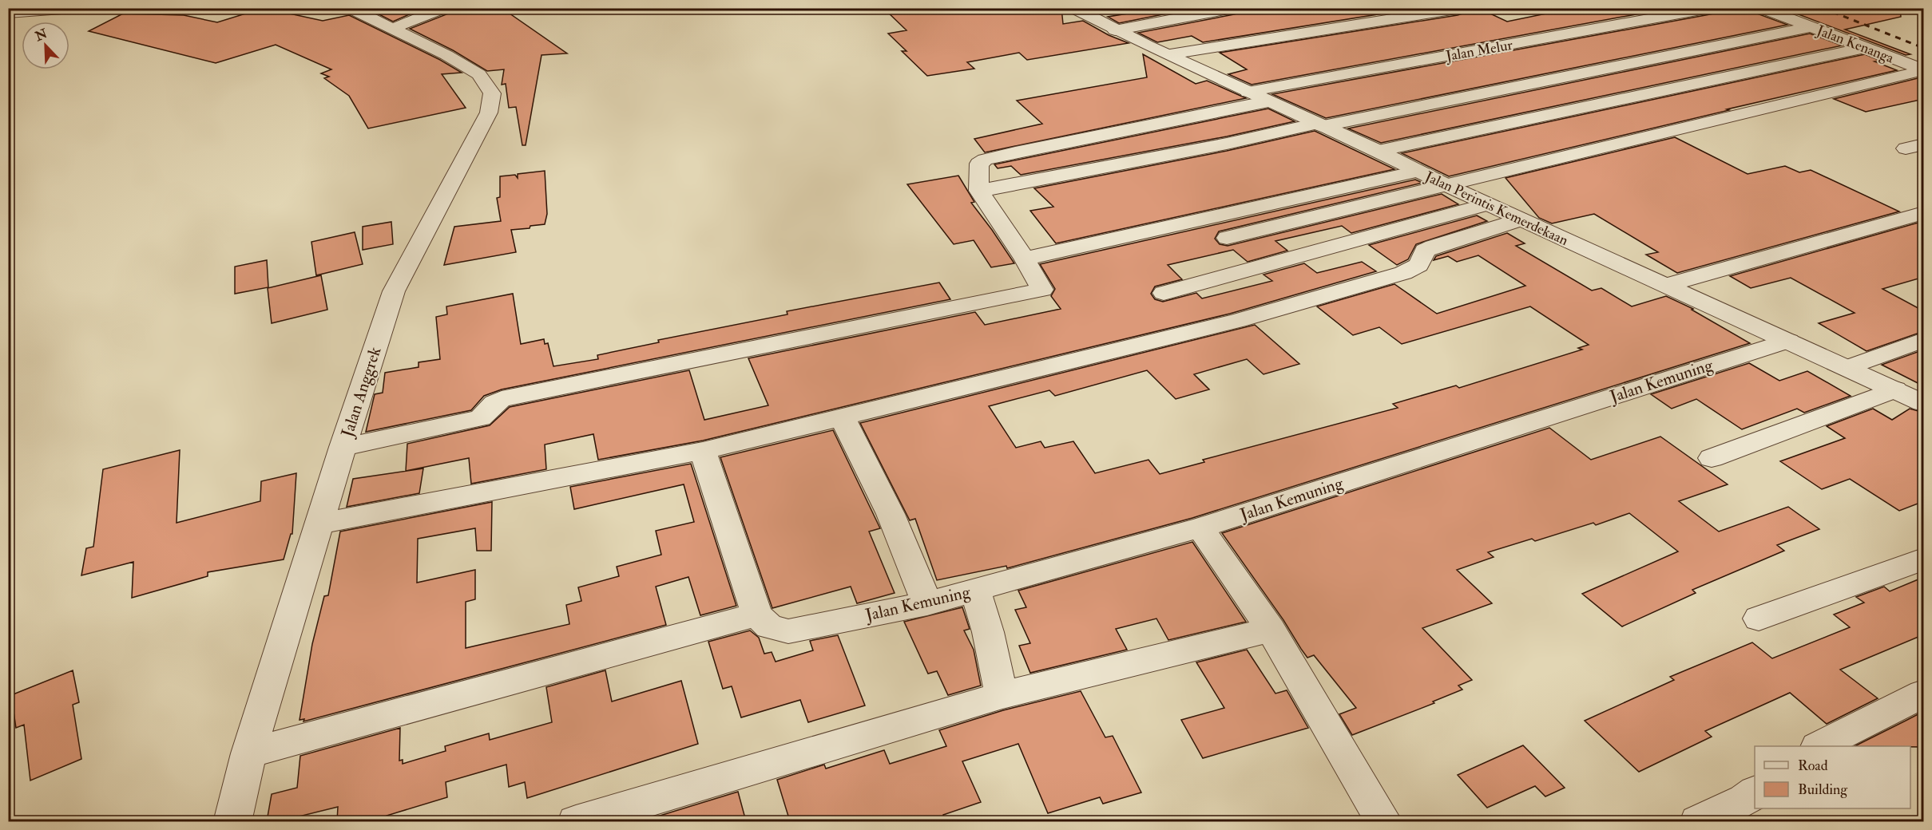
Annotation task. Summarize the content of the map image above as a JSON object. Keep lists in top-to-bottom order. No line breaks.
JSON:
{"streets":{"street":["Jalan Kenanga","Jalan Melur","Jalan Perintis Kemerdekaan","Jalan Kemuning","Jalan Anggrek"]},"crossings":[["Jalan Melur","Jalan Perintis Kemerdekaan"],["Jalan Perintis Kemerdekaan","Jalan Kemuning"]],"legend":["Road","Building"],"north":"top left"}
